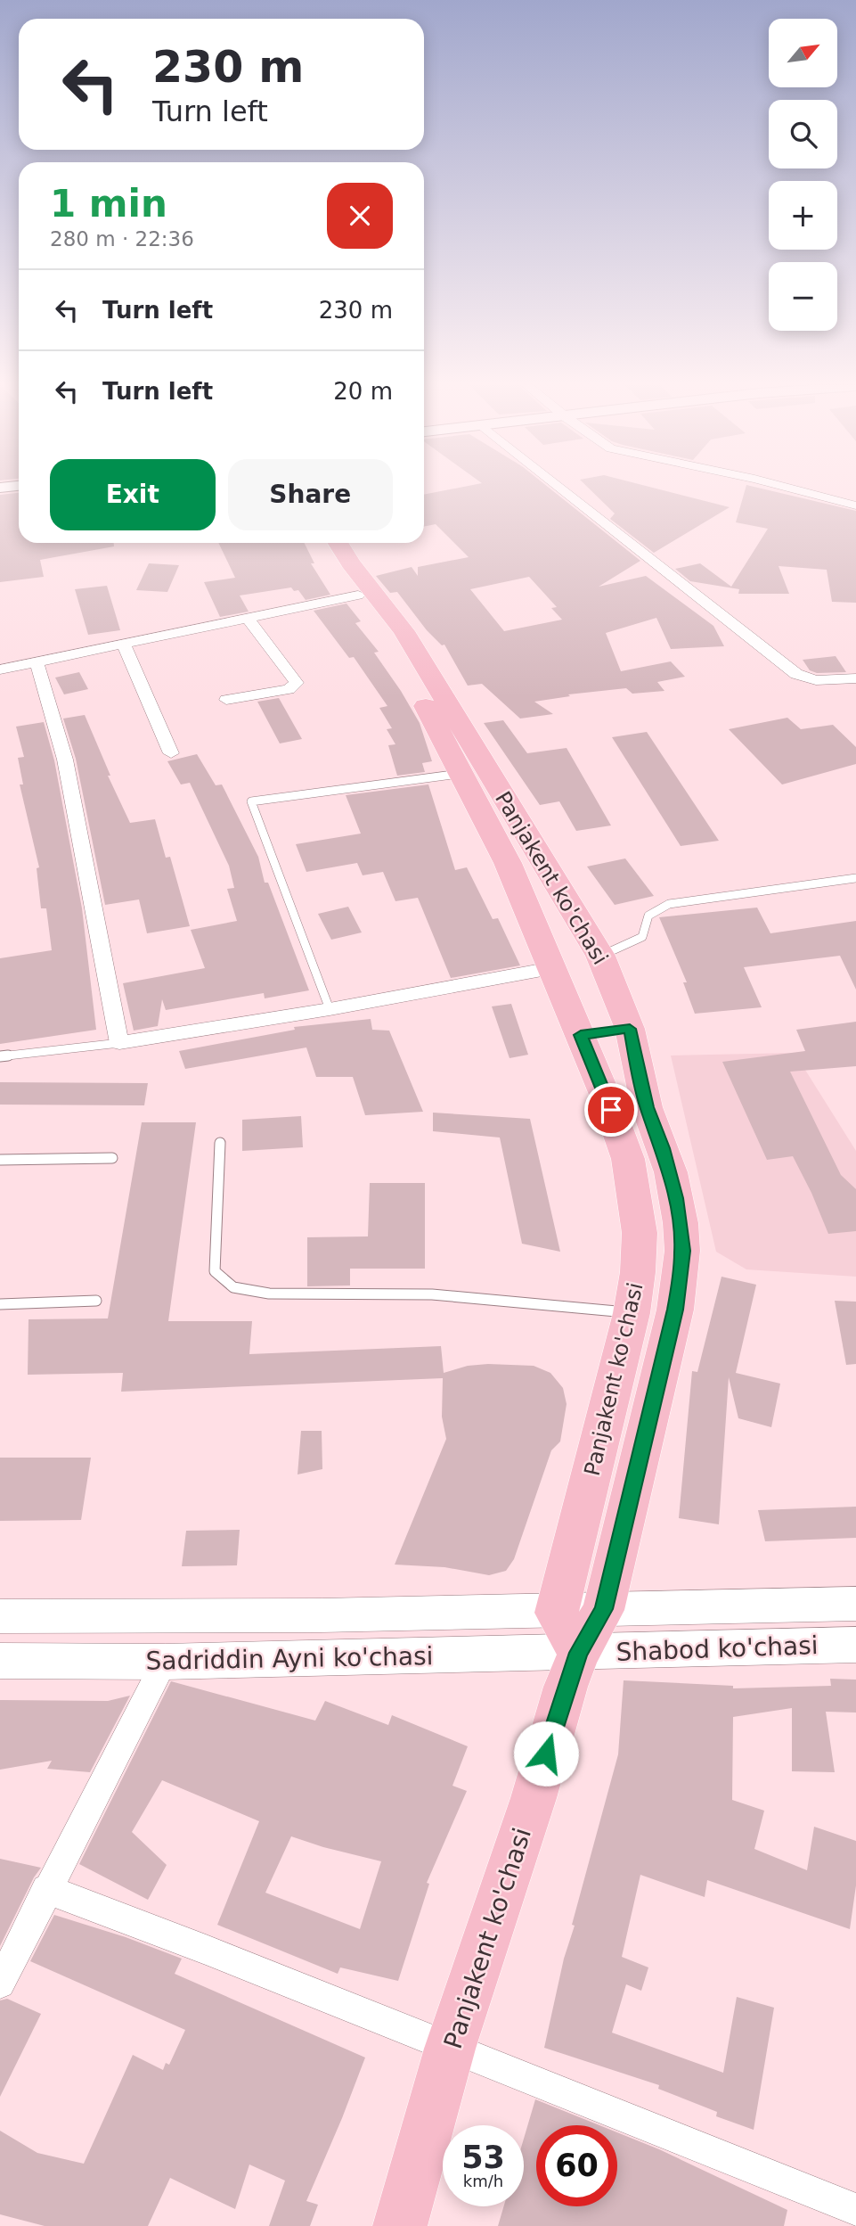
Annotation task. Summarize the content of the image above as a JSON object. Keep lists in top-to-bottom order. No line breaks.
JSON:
{"streets":{"main road":["Panjakent ko'chasi","Shabod ko'chasi","Sadriddin Ayni ko'chasi"]},"crossings":[["Panjakent ko'chasi","Shabod ko'chasi"],["Panjakent ko'chasi","Sadriddin Ayni ko'chasi"],["Shabod ko'chasi","Sadriddin Ayni ko'chasi"]],"north":"top right","page":{"map_buttons":["+","−"],"turn":["230 m","Turn left"],"heading":["1 min","280 m · 22:36"],"list":[{"name":"Turn left","value":"230 m"},{"name":"Turn left","value":"20 m"}],"buttons":["Exit","Share"],"speed":"53 km/h","limit":"60"}}
